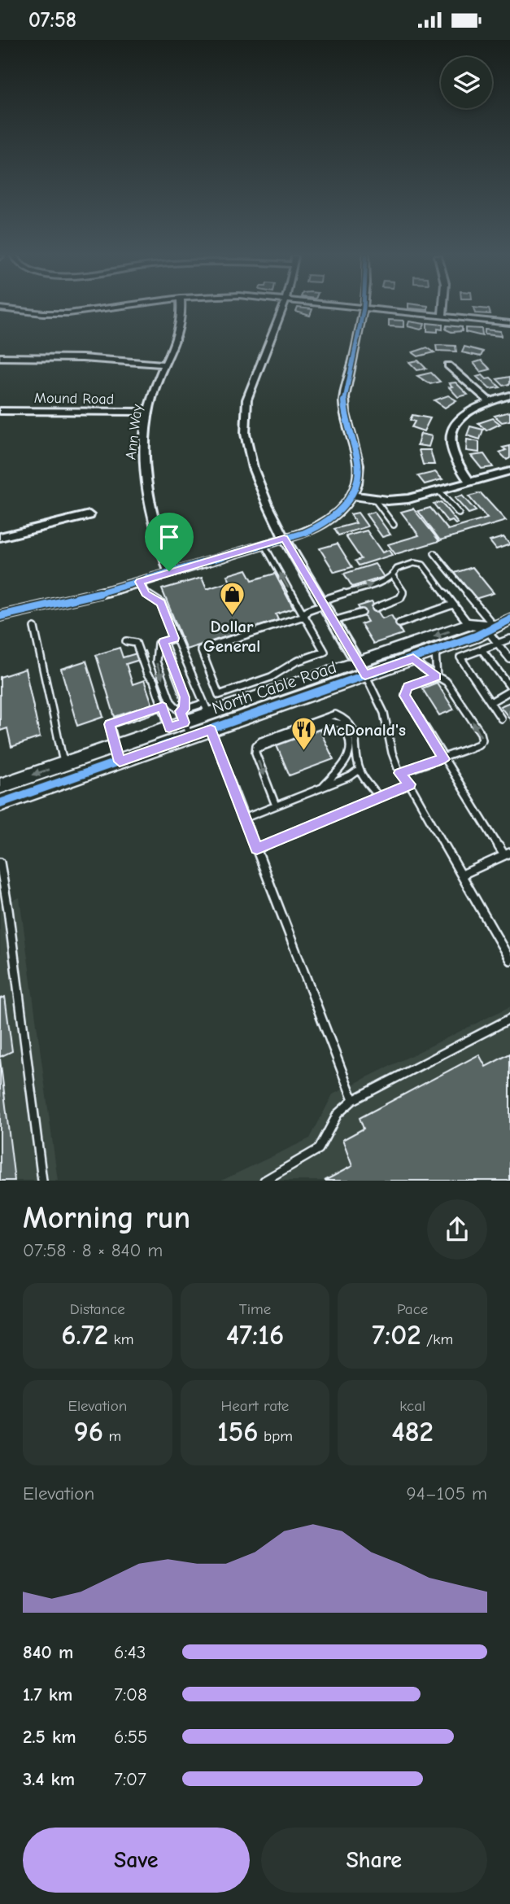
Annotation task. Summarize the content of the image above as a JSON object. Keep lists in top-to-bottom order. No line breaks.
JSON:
{"streets":{"street":["Mound Road","Ann Way","North Cable Road"]},"crossings":[["Mound Road","Ann Way"]],"places":{"shop":["Dollar General"],"restaurant":["McDonald's"]},"page":{"status":"07:58","heading":["Morning run","07:58 · 8 × 840 m"],"stats":[["Distance","6.72 km"],["Time","47:16"],["Pace","7:02 /km"],["Elevation","96 m"],["Heart rate","156 bpm"],["kcal","482"]],"chart":["Elevation","94–105 m"],"list":[{"name":"840 m","note":"6:43"},{"name":"1.7 km","note":"7:08"},{"name":"2.5 km","note":"6:55"},{"name":"3.4 km","note":"7:07"}],"buttons":["Save","Share"]}}
